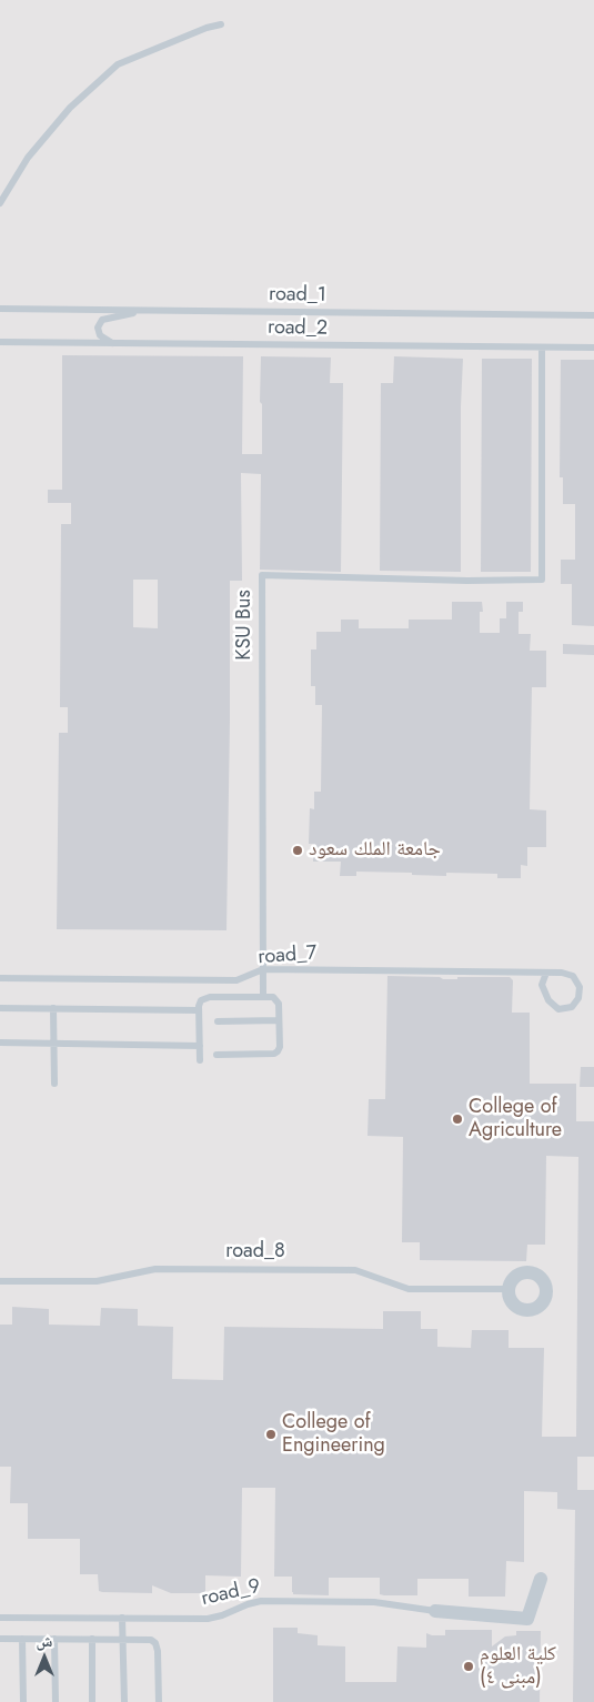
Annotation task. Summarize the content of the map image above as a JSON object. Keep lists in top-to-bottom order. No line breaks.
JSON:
{"streets":{"lane":["road_1","road_2","KSU Bus","road_7","road_8","road_9"]},"crossings":[["road_2","KSU Bus"],["KSU Bus","road_7"]],"places":["جامعة الملك سعود","College of Agriculture","College of Engineering","كلية العلوم (مبنى ٤)"],"north":"top"}
